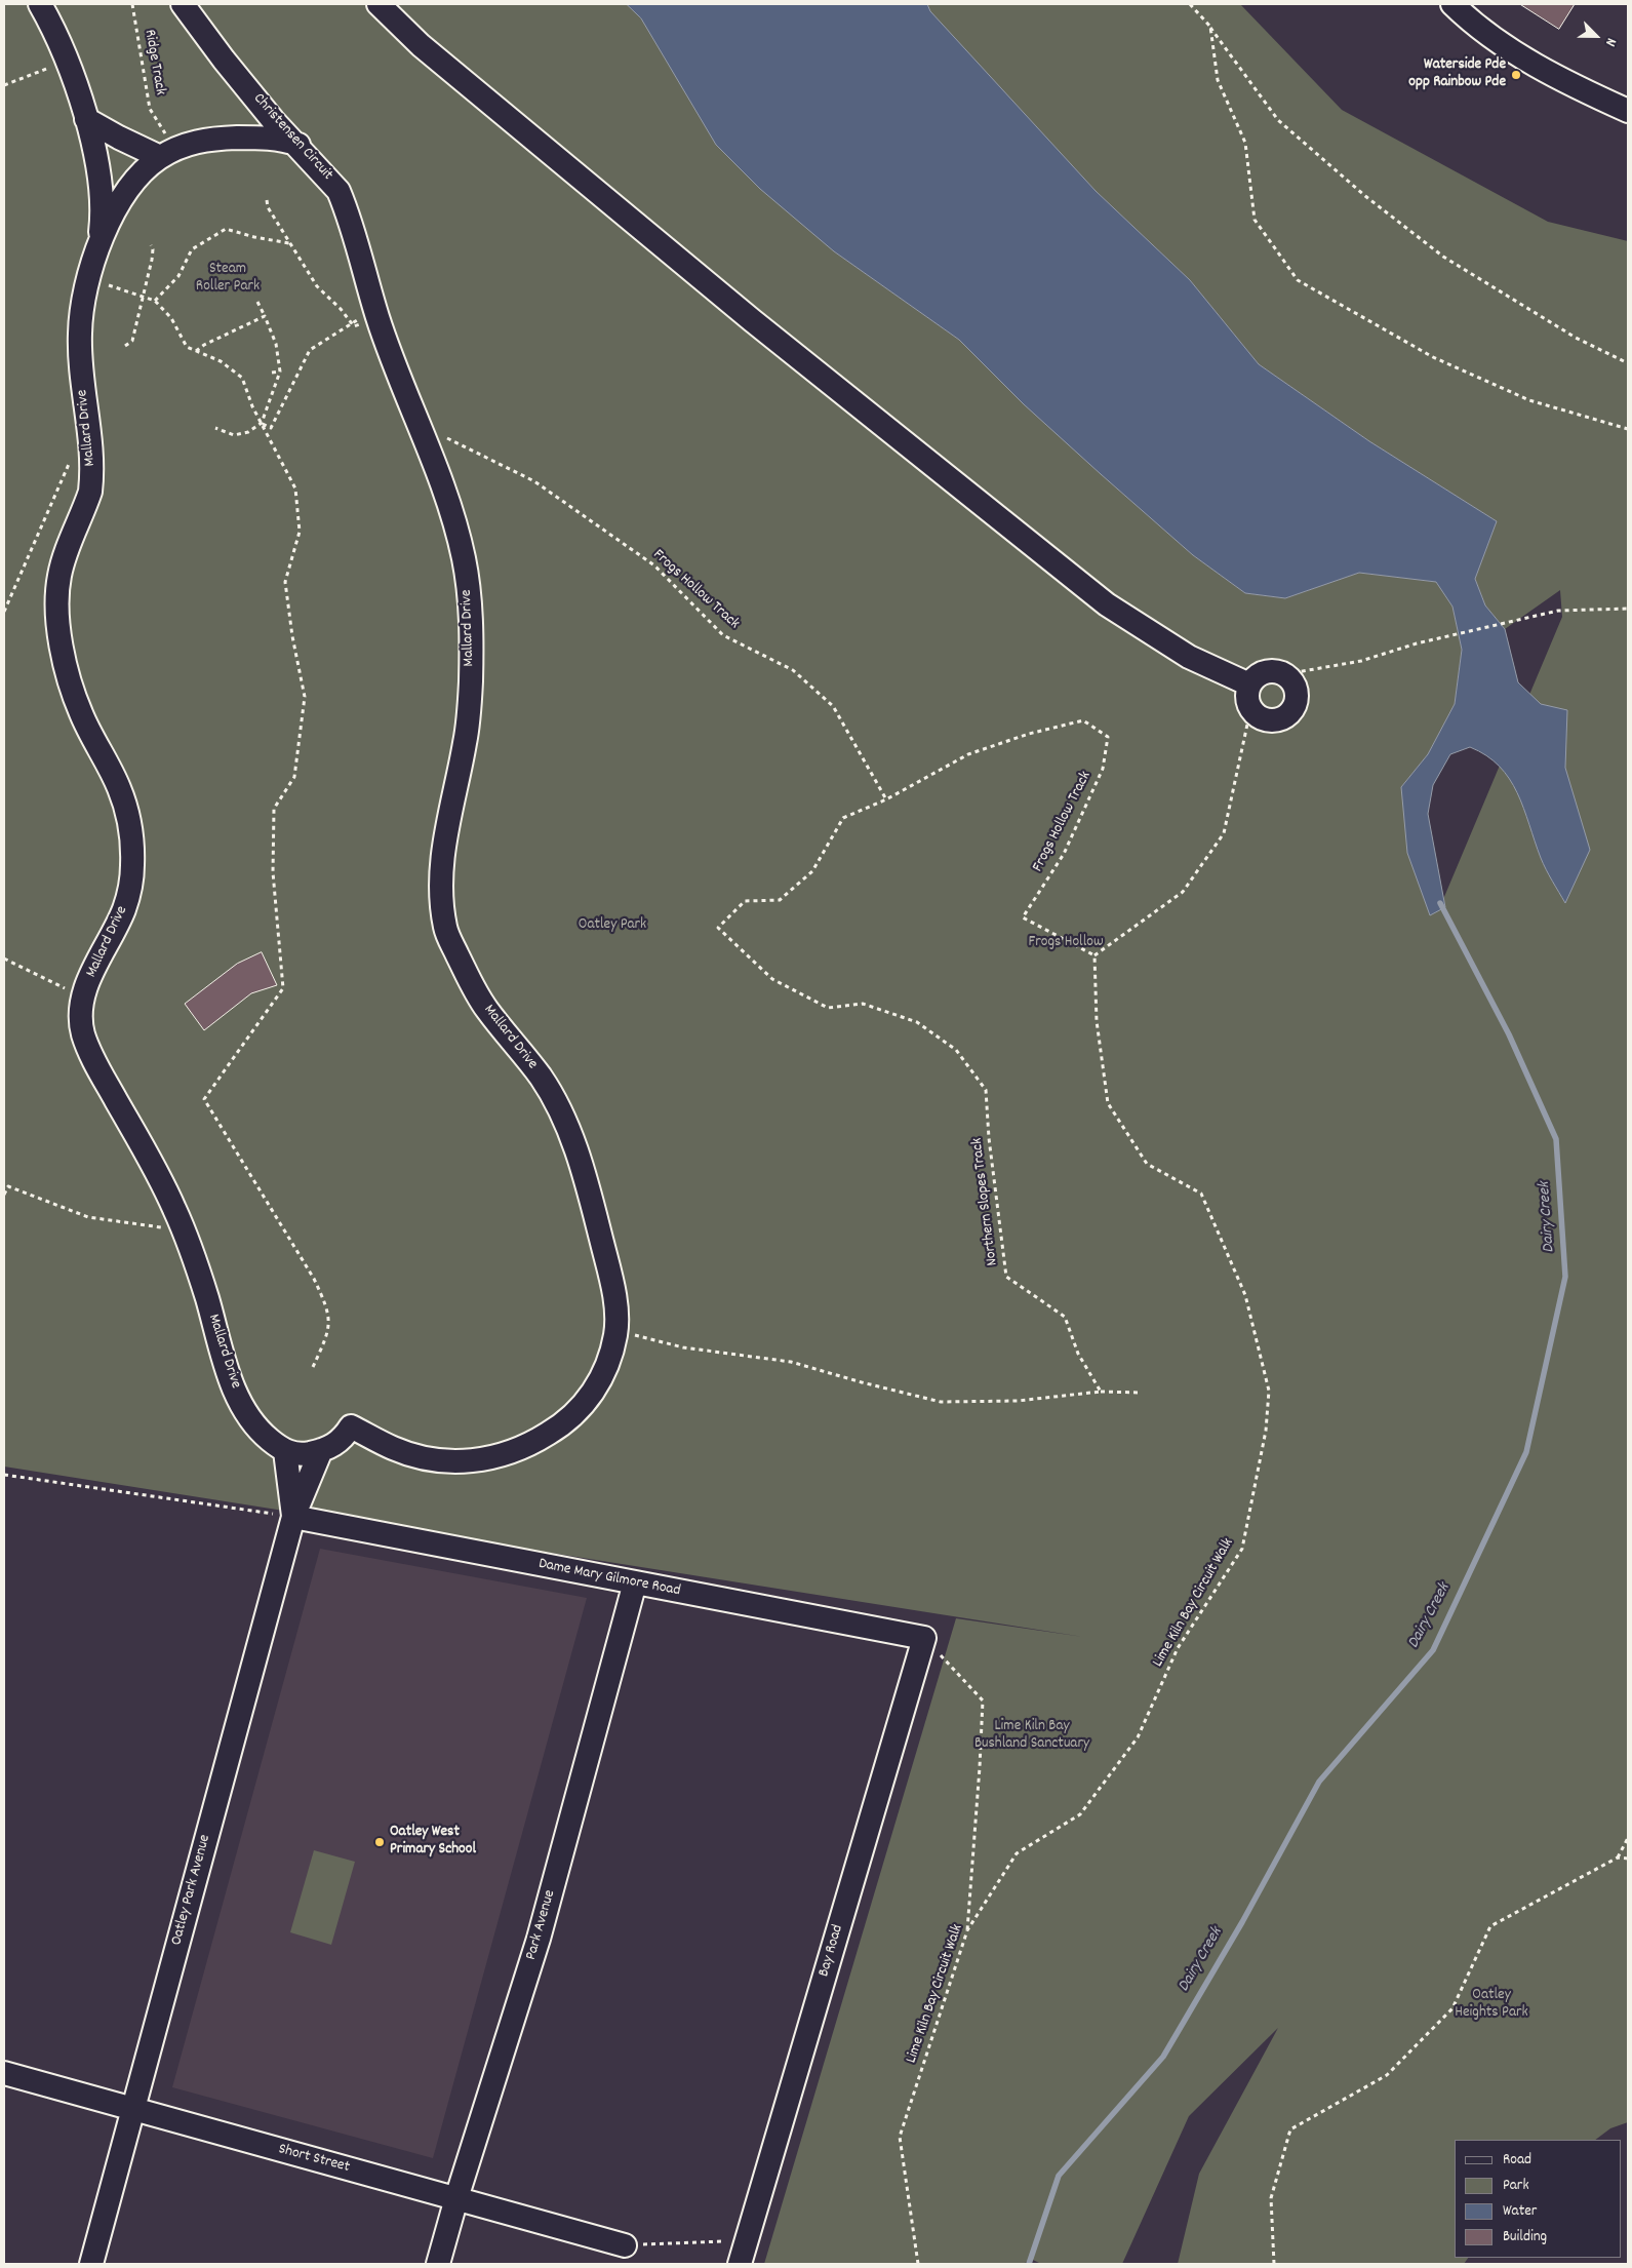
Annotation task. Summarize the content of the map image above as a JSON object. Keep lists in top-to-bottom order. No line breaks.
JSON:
{"streets":{"street":["Christensen Circuit","Mallard Drive","Dame Mary Gilmore Road","Oatley Park Avenue","Park Avenue","Bay Road","Short Street"],"path":["Ridge Track","Frogs Hollow Track","Northern Slopes Track","Lime Kiln Bay Circuit Walk"]},"crossings":[["Christensen Circuit","Mallard Drive"],["Mallard Drive","Frogs Hollow Track"],["Frogs Hollow Track","Northern Slopes Track"],["Frogs Hollow Track","Lime Kiln Bay Circuit Walk"],["Dame Mary Gilmore Road","Oatley Park Avenue"],["Dame Mary Gilmore Road","Park Avenue"],["Dame Mary Gilmore Road","Bay Road"],["Oatley Park Avenue","Short Street"],["Park Avenue","Short Street"]],"water":["Dairy Creek"],"parks":["Steam Roller Park","Oatley Park","Frogs Hollow","Lime Kiln Bay Bushland Sanctuary","Oatley Heights Park"],"places":["Waterside Pde opp Rainbow Pde","Oatley West Primary School"],"legend":["Road","Park","Water","Building"],"north":"bottom right"}
